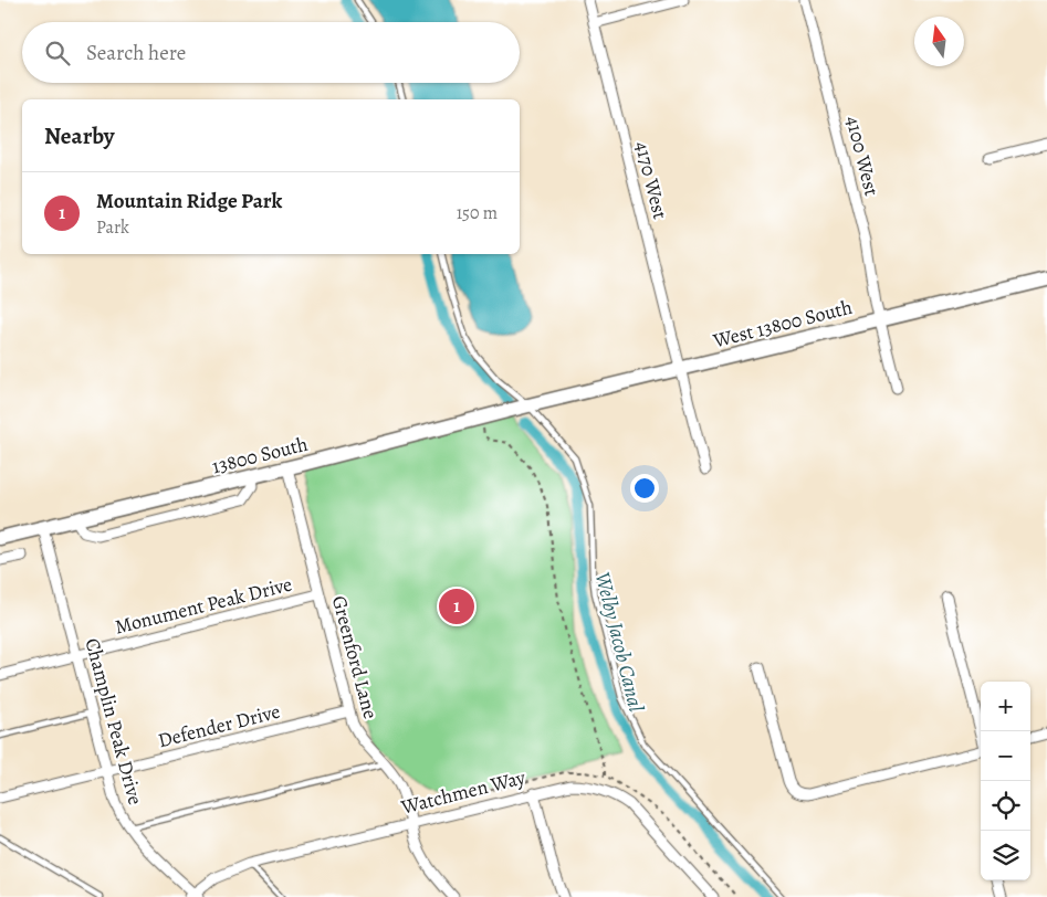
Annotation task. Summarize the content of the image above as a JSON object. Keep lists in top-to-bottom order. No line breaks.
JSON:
{"streets":{"street":["4100 West","4170 West","West 13800 South","13800 South","Monument Peak Drive","Greenford Lane","Champlin Peak Drive","Defender Drive","Watchmen Way"]},"crossings":[["4100 West","West 13800 South"],["4170 West","West 13800 South"],["West 13800 South","13800 South"],["13800 South","Greenford Lane"],["13800 South","Champlin Peak Drive"],["Monument Peak Drive","Greenford Lane"],["Monument Peak Drive","Champlin Peak Drive"],["Greenford Lane","Defender Drive"],["Greenford Lane","Watchmen Way"],["Champlin Peak Drive","Defender Drive"],["Champlin Peak Drive","Watchmen Way"]],"water":["Welby Jacob Canal"],"north":"top","page":{"search":"Search here","heading":"Nearby","list":[{"mark":"1","name":"Mountain Ridge Park","note":"Park","value":"150 m"}],"pins":"1","map_buttons":["+","−"]}}
